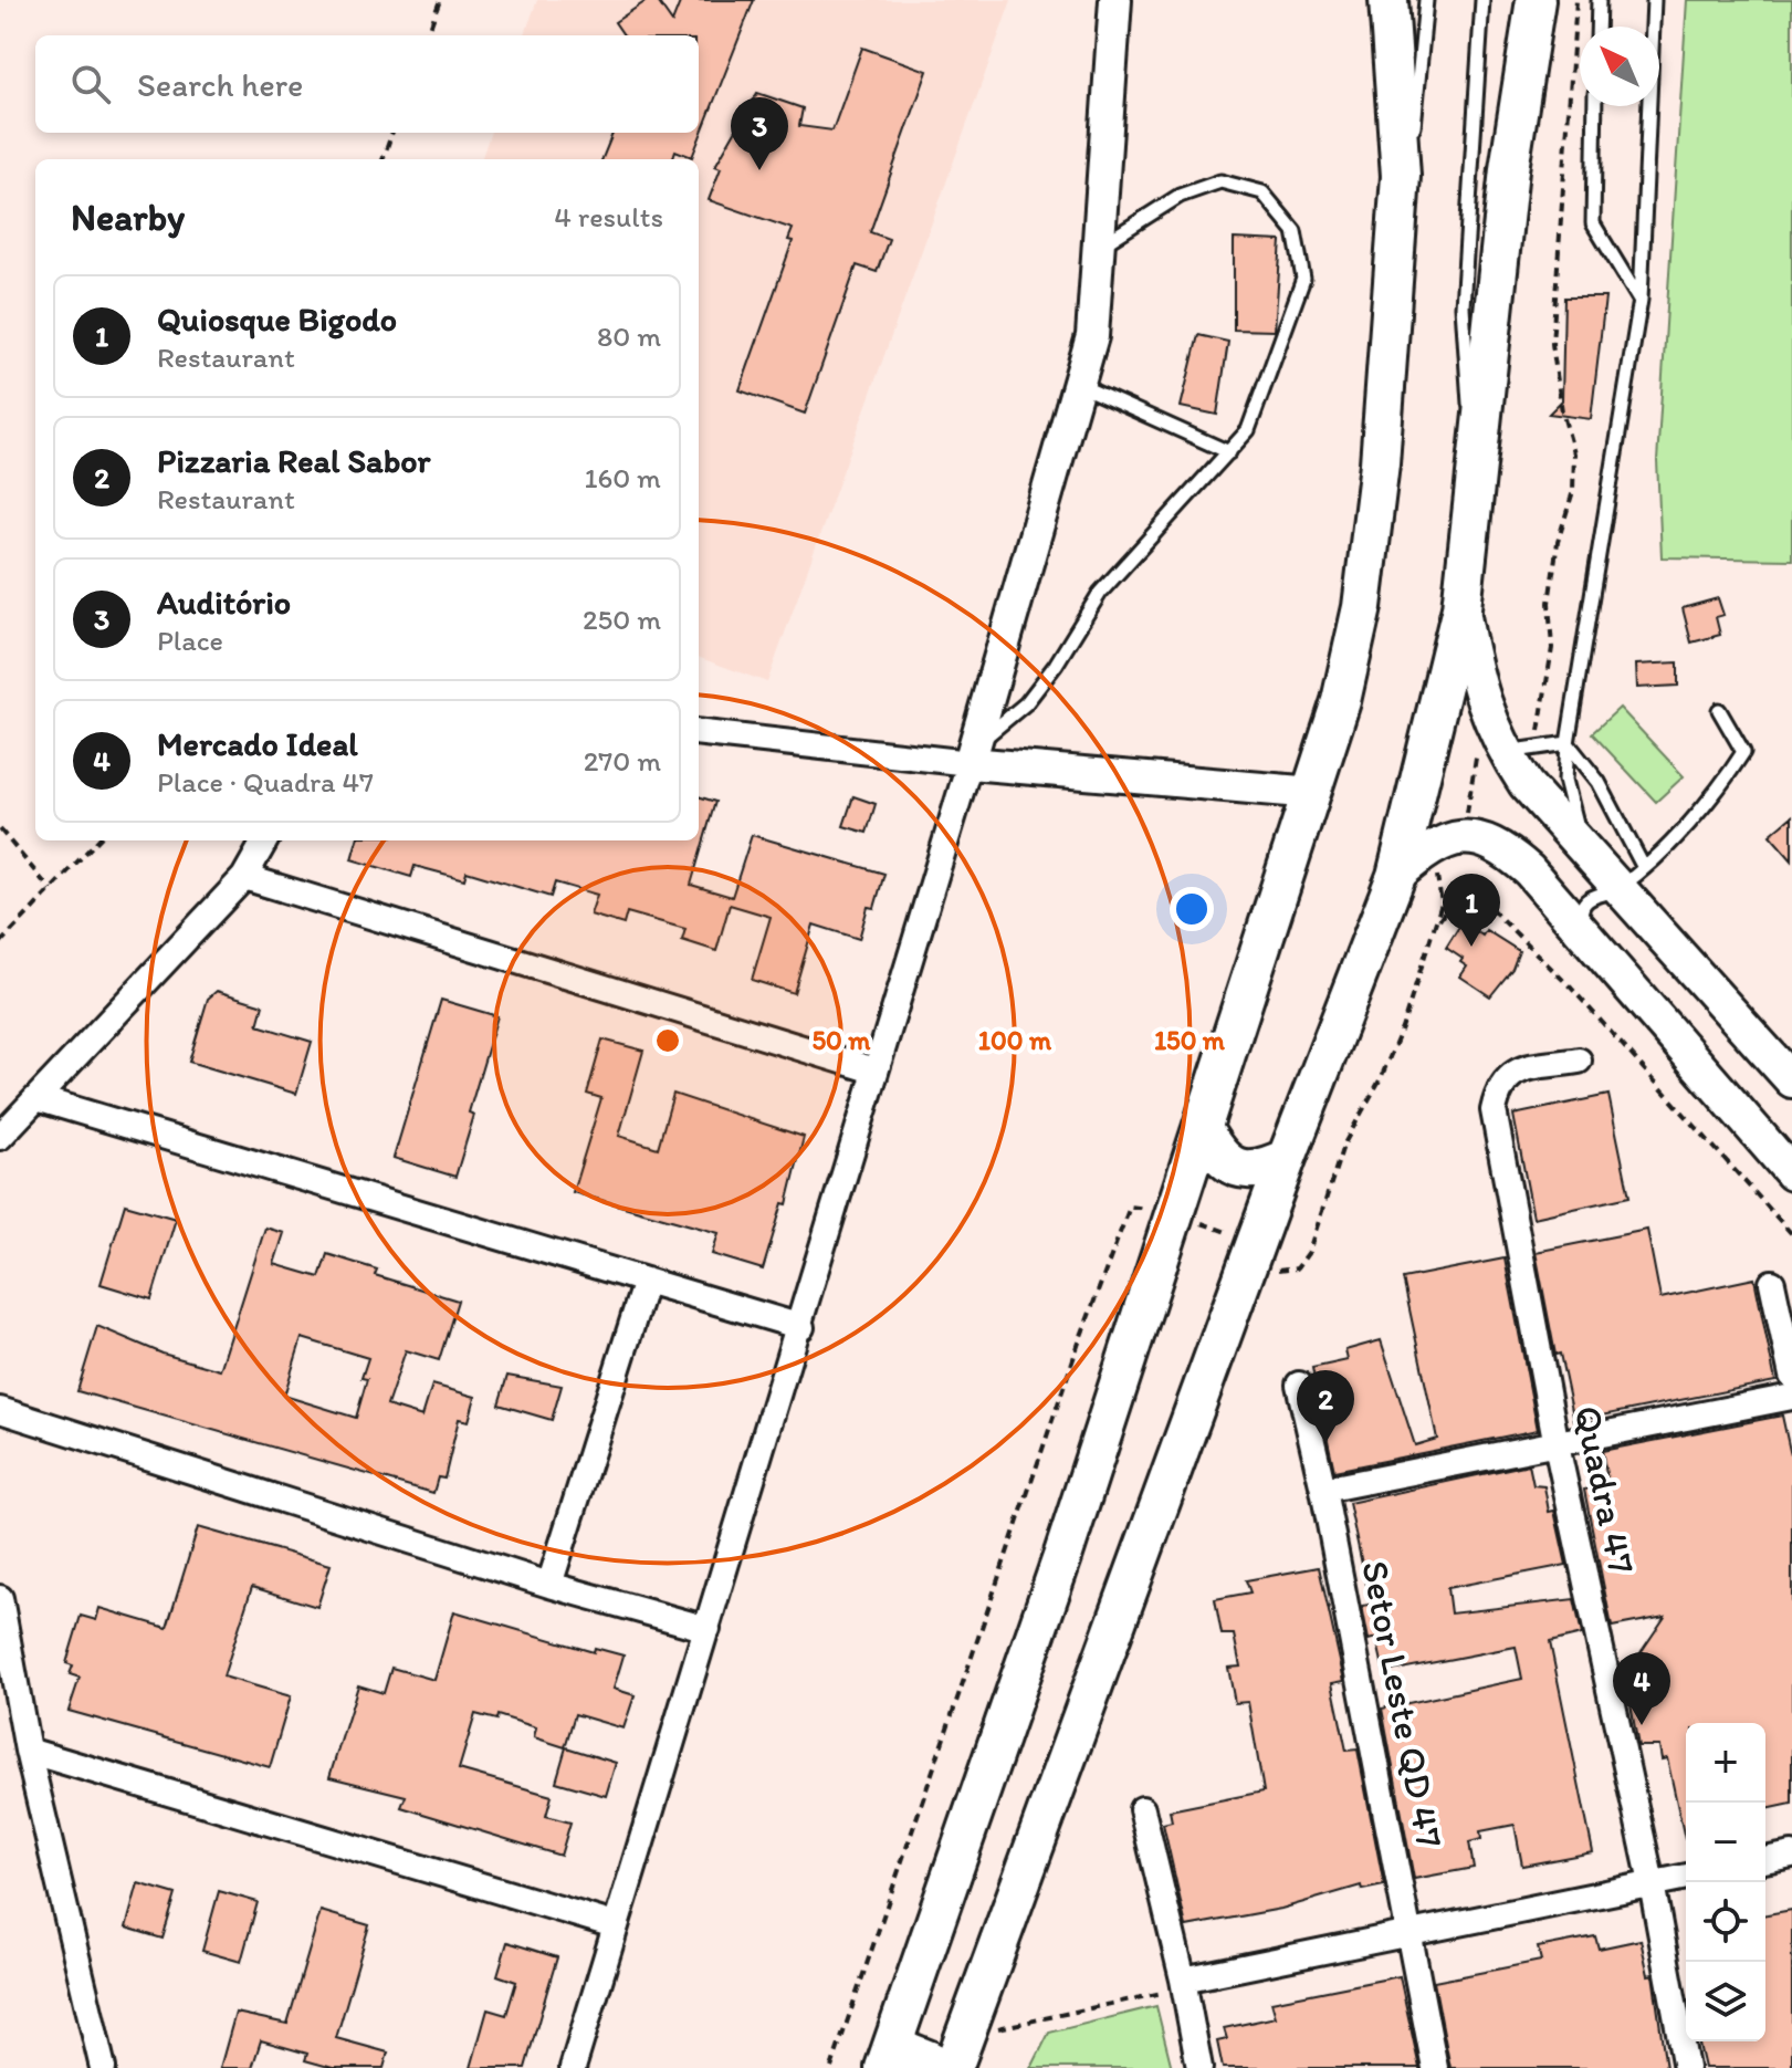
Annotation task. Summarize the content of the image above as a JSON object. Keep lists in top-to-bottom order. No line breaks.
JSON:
{"streets":{"street":["Quadra 47","Setor Leste QD 47"]},"north":"top left","page":{"search":"Search here","pins":["3","1","2","4"],"heading":["Nearby","4 results"],"list":[{"mark":"1","name":"Quiosque Bigodo","note":"Restaurant","value":"80 m"},{"mark":"2","name":"Pizzaria Real Sabor","note":"Restaurant","value":"160 m"},{"mark":"3","name":"Auditório","note":"Place","value":"250 m"},{"mark":"4","name":"Mercado Ideal","note":"Place · Quadra 47","value":"270 m"}],"map_buttons":["+","−"]},"rings":["50 m","100 m","150 m"]}
